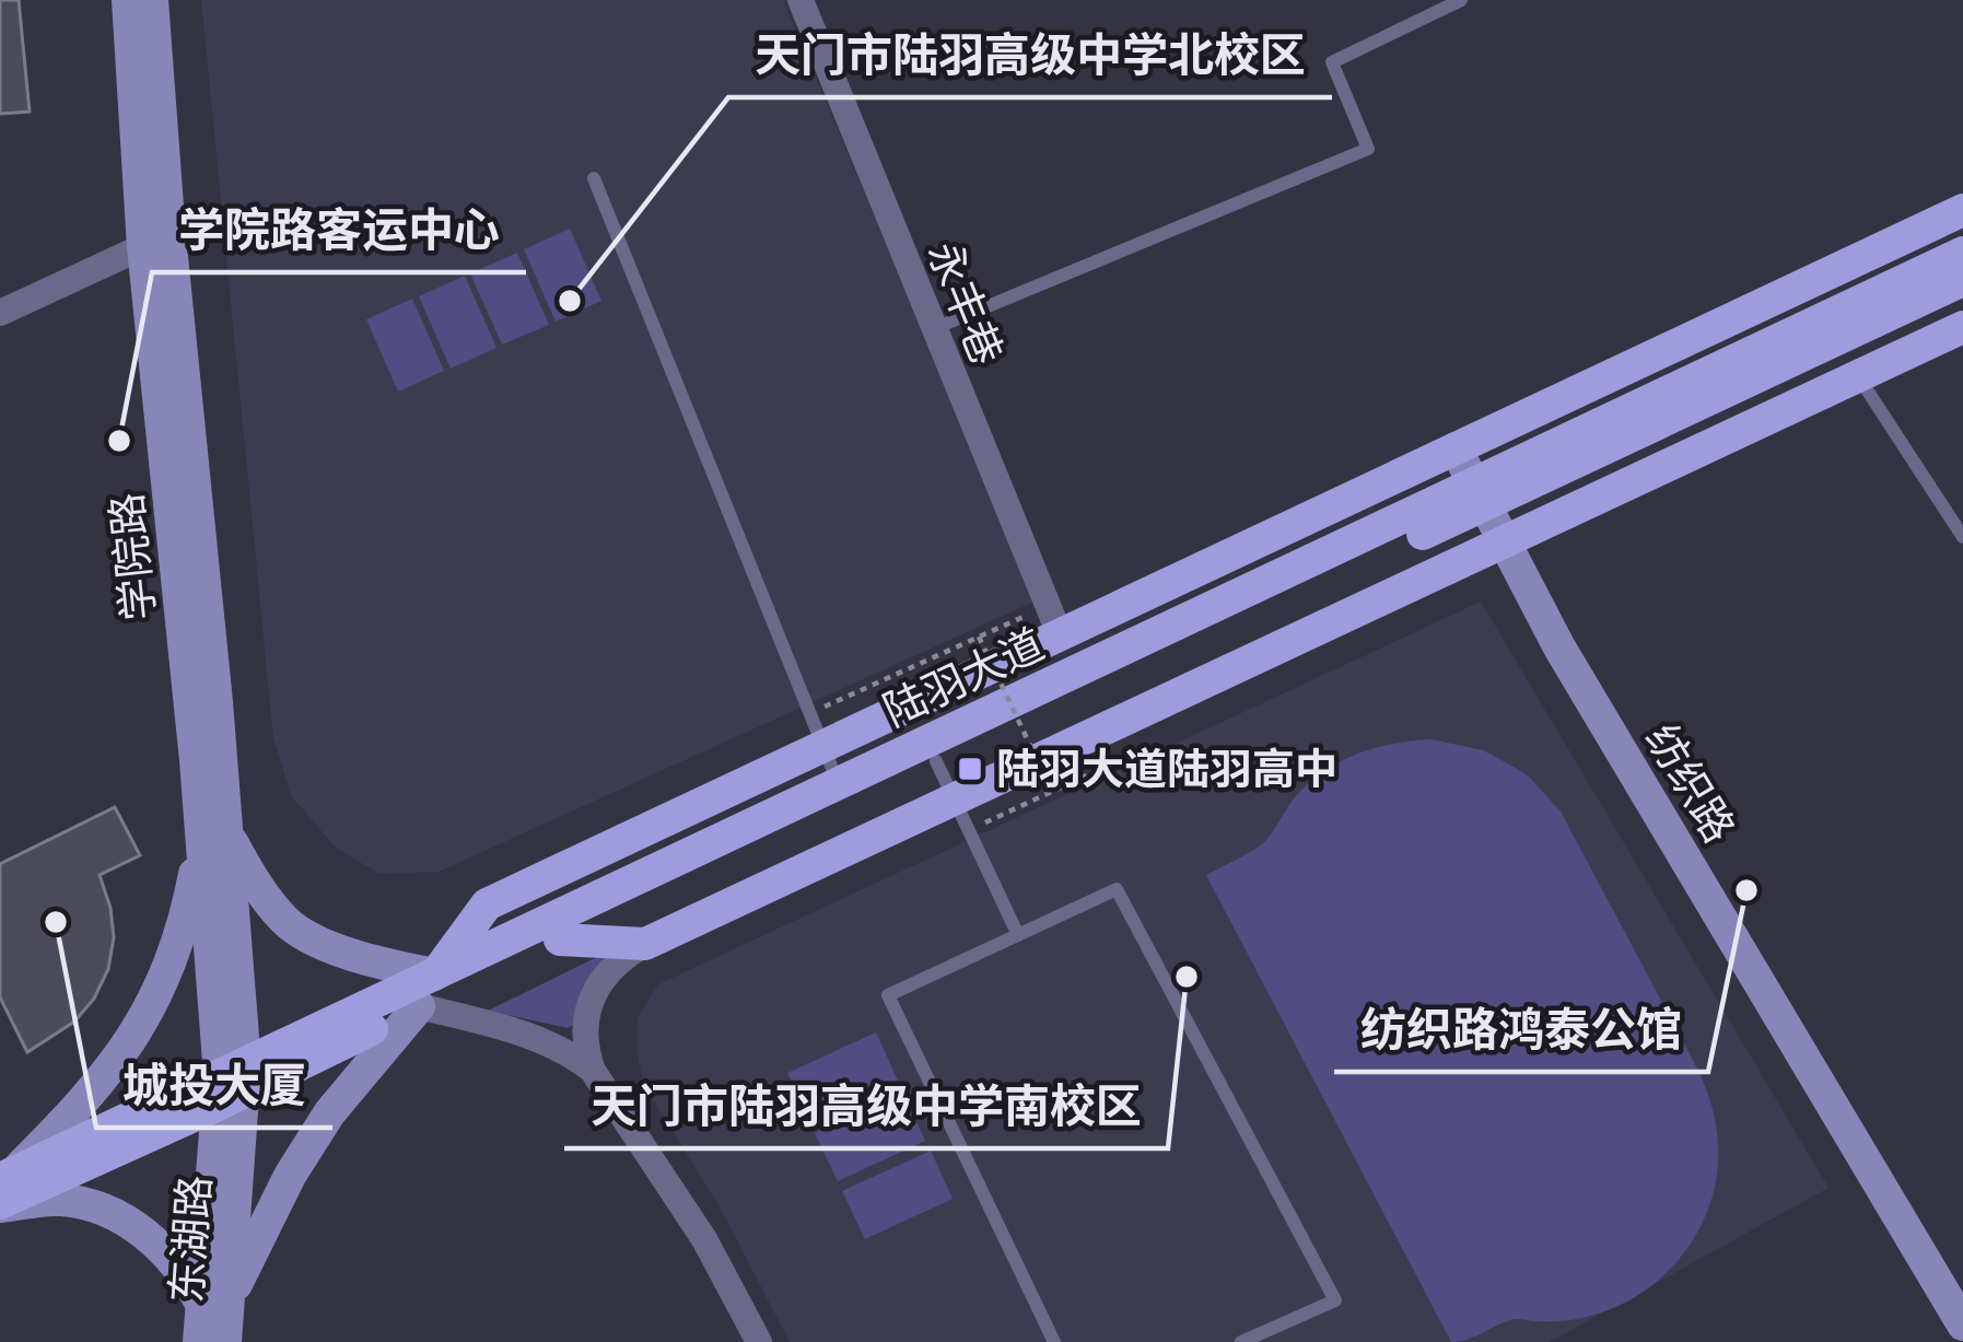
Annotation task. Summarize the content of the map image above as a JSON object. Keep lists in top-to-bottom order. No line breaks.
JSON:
{"streets":{"main road":["学院路","陆羽大道","纺织路","东湖路"],"street":["永丰巷"]},"crossings":[["学院路","陆羽大道"],["学院路","东湖路"],["陆羽大道","纺织路"],["陆羽大道","东湖路"]],"places":{"other":["天门市陆羽高级中学北校区","学院路客运中心","纺织路鸿泰公馆","城投大厦","天门市陆羽高级中学南校区"],"transit":["陆羽大道陆羽高中"]}}
